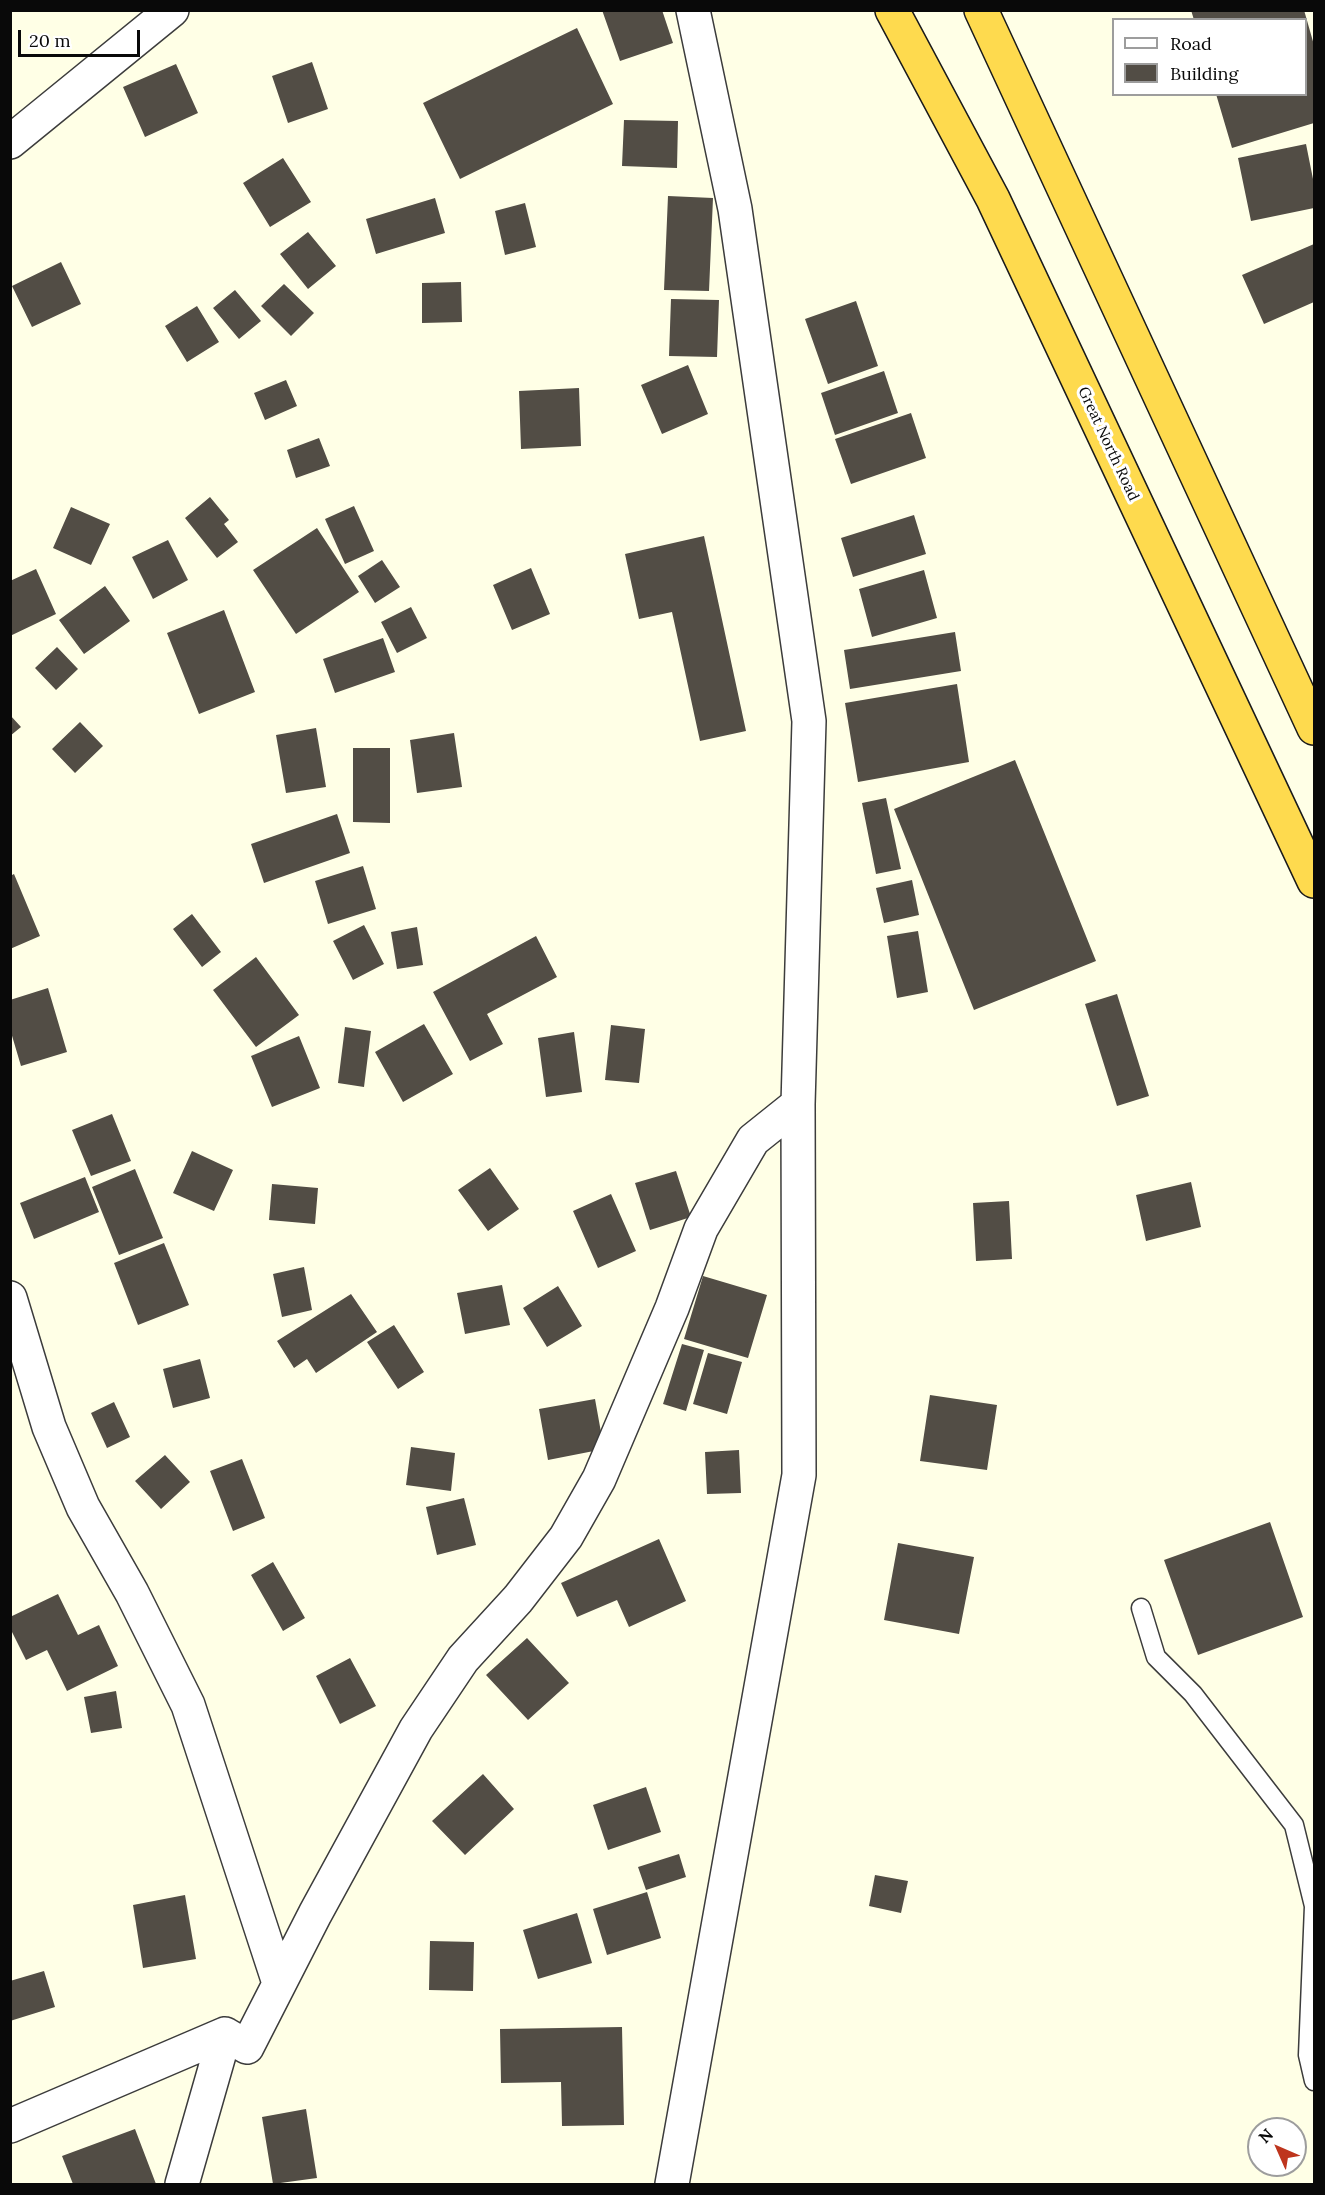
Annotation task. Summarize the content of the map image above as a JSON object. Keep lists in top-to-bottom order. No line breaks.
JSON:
{"streets":{"highway":["Great North Road"]},"legend":["Road","Building"],"scale_bar":"20 m","north":"top left"}
